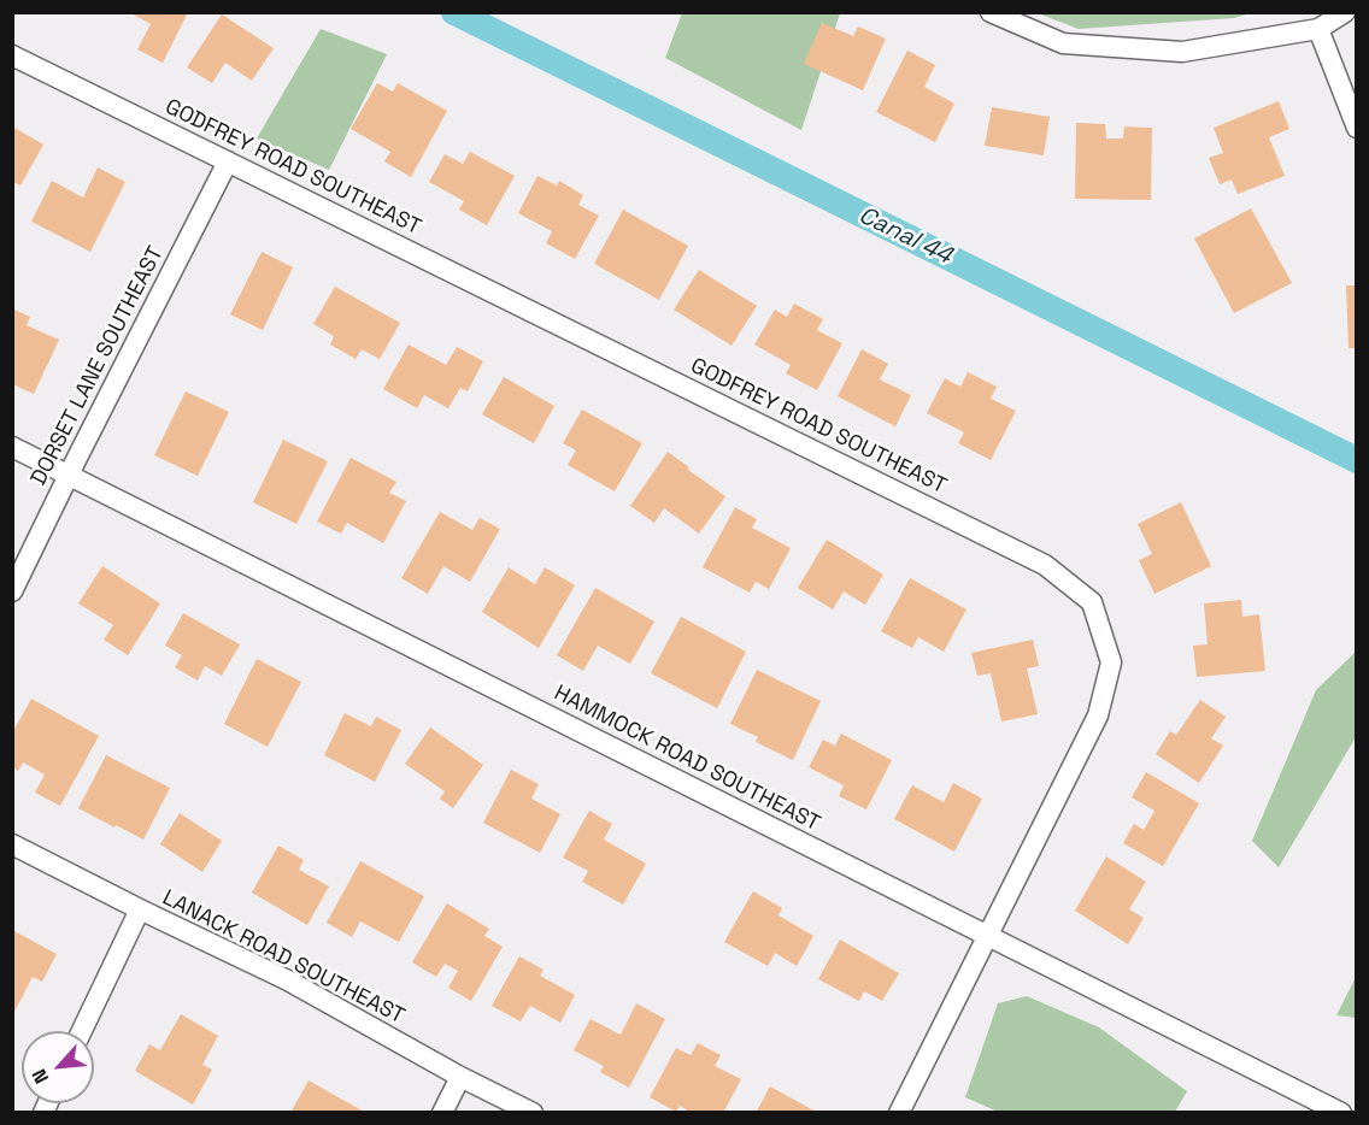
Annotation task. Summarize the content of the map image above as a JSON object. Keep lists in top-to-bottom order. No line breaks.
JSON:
{"streets":{"street":["GODFREY ROAD SOUTHEAST","DORSET LANE SOUTHEAST","HAMMOCK ROAD SOUTHEAST","LANACK ROAD SOUTHEAST"]},"crossings":[["GODFREY ROAD SOUTHEAST","DORSET LANE SOUTHEAST"],["GODFREY ROAD SOUTHEAST","HAMMOCK ROAD SOUTHEAST"],["DORSET LANE SOUTHEAST","HAMMOCK ROAD SOUTHEAST"]],"water":["Canal 44"],"north":"bottom left"}
